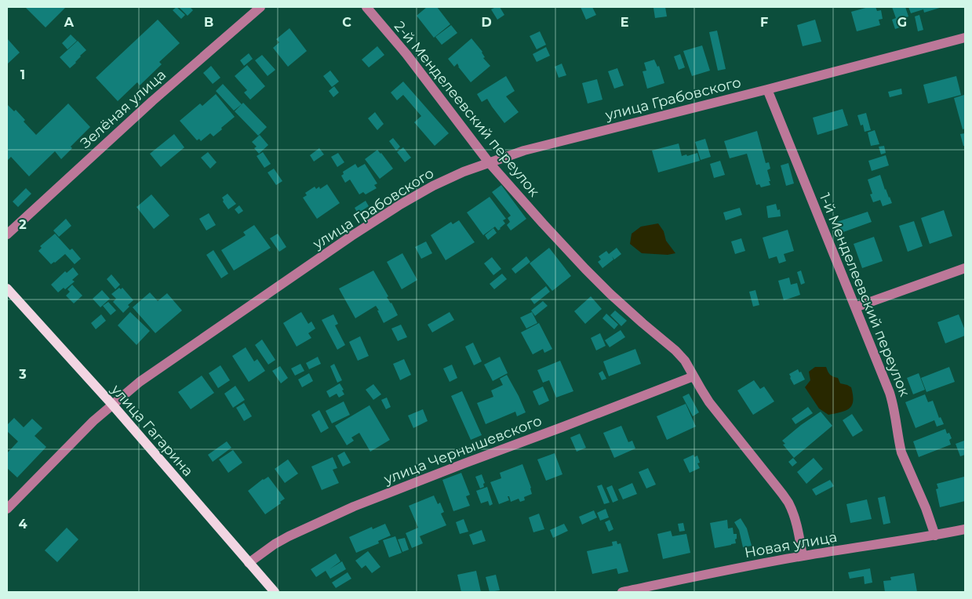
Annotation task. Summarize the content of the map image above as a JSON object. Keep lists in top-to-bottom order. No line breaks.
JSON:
{"streets":{"main road":["улица Гагарина"],"street":["улица Грабовского","Зелёная улица","2-й Менделеевский переулок","1-й Менделеевский переулок","улица Чернышевского","Новая улица"]},"crossings":[["улица Грабовского","2-й Менделеевский переулок"],["улица Грабовского","1-й Менделеевский переулок"],["улица Грабовского","улица Гагарина"],["2-й Менделеевский переулок","улица Чернышевского"],["2-й Менделеевский переулок","Новая улица"],["1-й Менделеевский переулок","Новая улица"],["улица Гагарина","улица Чернышевского"]],"grid":{"columns":["A","B","C","D","E","F","G"],"rows":["1","2","3","4"]}}
